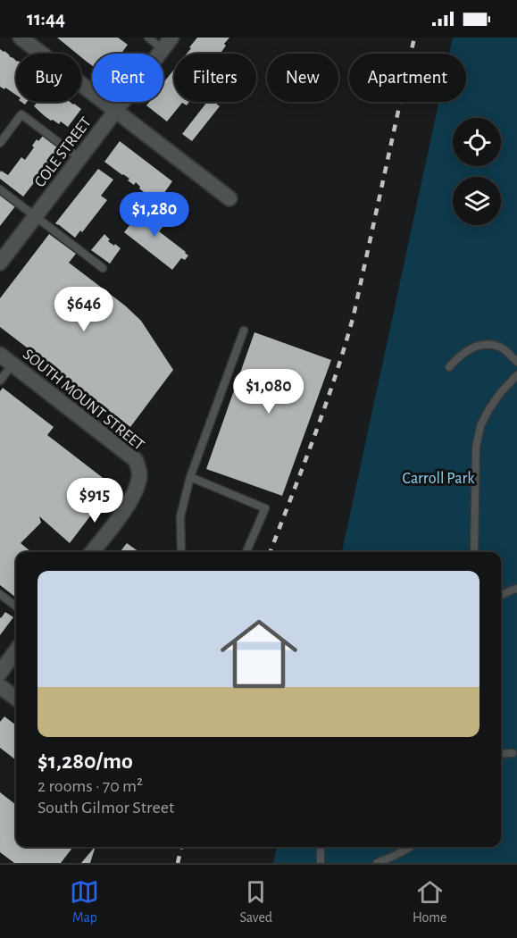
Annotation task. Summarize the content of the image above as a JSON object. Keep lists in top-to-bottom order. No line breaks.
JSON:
{"streets":{"street":["COLE STREET","SOUTH MOUNT STREET"]},"parks":["Carroll Park"],"page":{"status":"11:44","chip":["Buy","Rent","Filters","New","Apartment"],"price":["$1,280","$646","$1,080","$915"],"list":[{"name":"$1,280/mo","note":"2 rooms · 70 m² · South Gilmor Street"}],"tabs":["Map","Saved","Home"]}}
